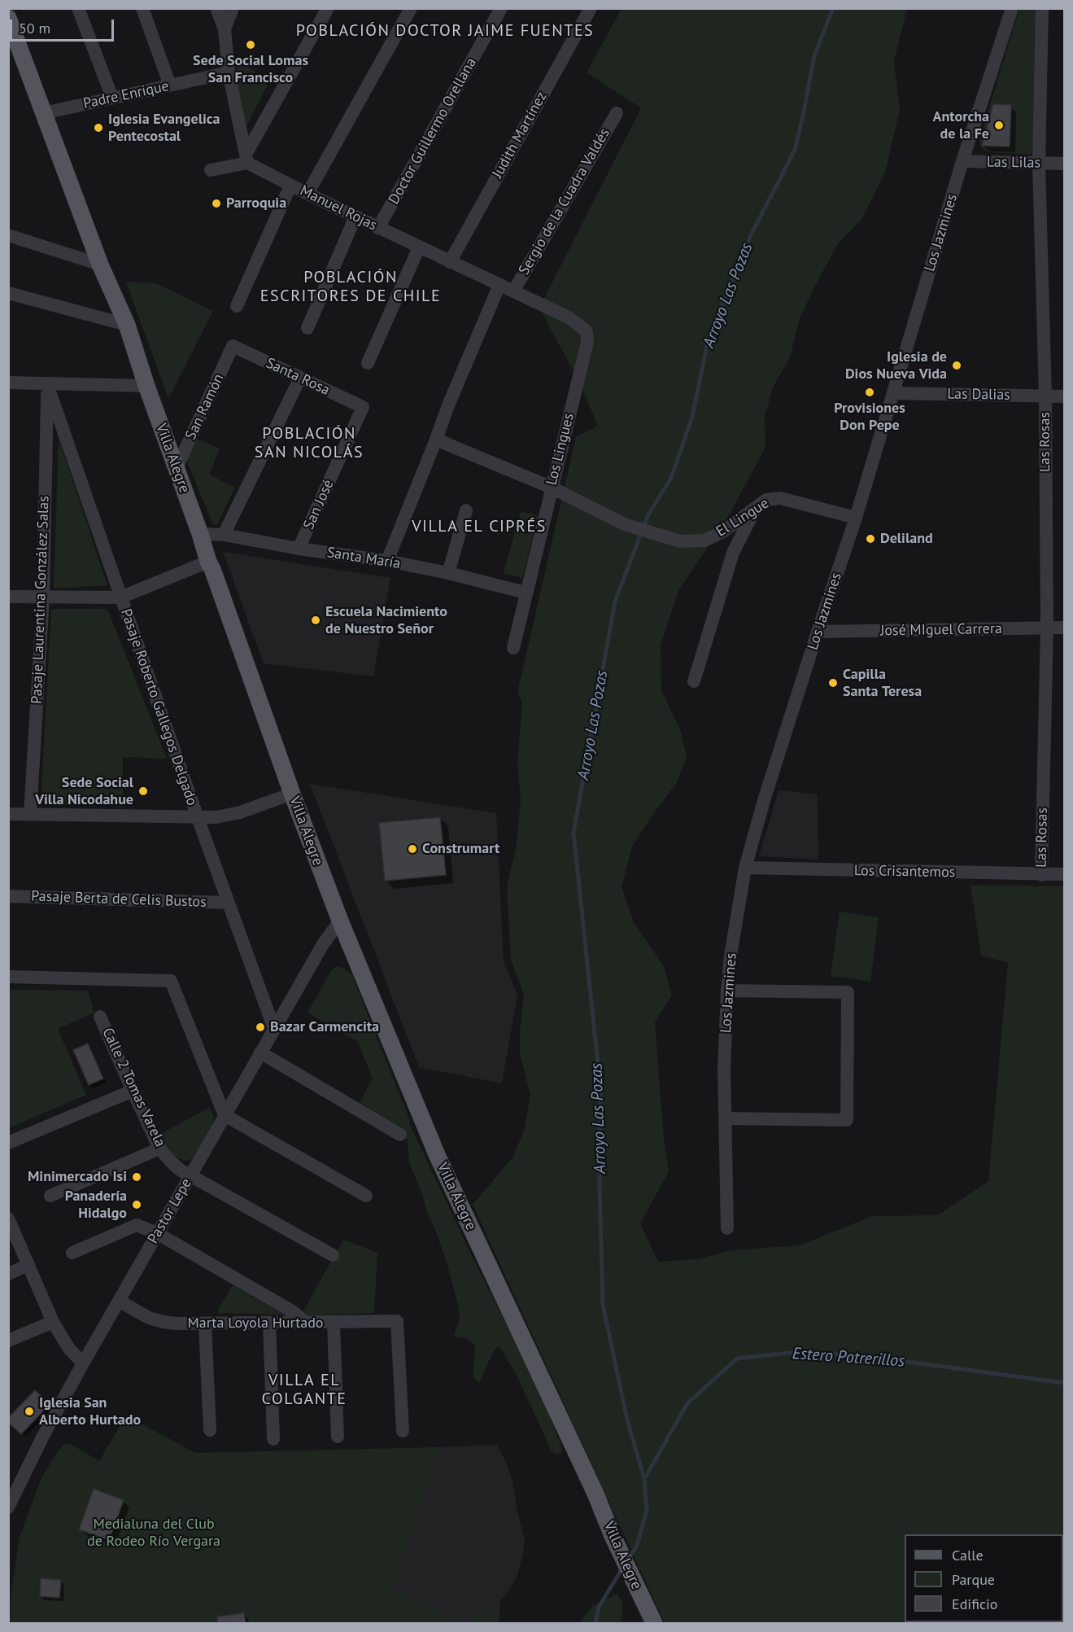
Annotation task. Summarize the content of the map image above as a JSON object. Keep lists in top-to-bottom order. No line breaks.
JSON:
{"streets":{"main road":["Villa Alegre"],"street":["Padre Enrique","Doctor Guillermo Orellana","Judith Martínez","Las Lilas","Sergio de la Cuadra Valdés","Manuel Rojas","Los Jazmines","Santa Rosa","Las Dalias","San Ramón","Las Rosas","Los Lingues","San José","El Lingue","Santa María","Pasaje Laurentina González Salas","José MIguel Carrera","Pasaje Roberto Gallegos Delgado","Los Crisantemos","Pasaje Berta de Celis Bustos","Calle 2 Tomas Varela","Pastor Lepe","Marta Loyola Hurtado"]},"crossings":[["Padre Enrique","Villa Alegre"],["Doctor Guillermo Orellana","Manuel Rojas"],["Judith Martínez","Manuel Rojas"],["Las Lilas","Los Jazmines"],["Las Lilas","Las Rosas"],["Sergio de la Cuadra Valdés","Manuel Rojas"],["Sergio de la Cuadra Valdés","Los Lingues"],["Manuel Rojas","Los Lingues"],["Los Jazmines","Las Dalias"],["Los Jazmines","El Lingue"],["Los Jazmines","José MIguel Carrera"],["Los Jazmines","Los Crisantemos"],["Santa Rosa","San Ramón"],["Santa Rosa","San José"],["Las Dalias","Las Rosas"],["San Ramón","Villa Alegre"],["Las Rosas","José MIguel Carrera"],["Las Rosas","Los Crisantemos"],["Los Lingues","El Lingue"],["Los Lingues","Santa María"],["Villa Alegre","Santa María"],["Villa Alegre","Pastor Lepe"],["San José","Santa María"],["Pasaje Laurentina González Salas","Pasaje Roberto Gallegos Delgado"],["Pasaje Roberto Gallegos Delgado","Pasaje Berta de Celis Bustos"],["Pasaje Roberto Gallegos Delgado","Pastor Lepe"],["Calle 2 Tomas Varela","Pastor Lepe"],["Pastor Lepe","Marta Loyola Hurtado"]],"districts":["POBLACIÓN DOCTOR JAIME FUENTES","POBLACIÓN ESCRITORES DE CHILE","POBLACIÓN SAN NICOLÁS","VILLA EL CIPRÉS","VILLA EL COLGANTE"],"water":["Arroyo Las Pozas","Estero Potrerillos"],"parks":["Medialuna del Club de Rodeo Río Vergara"],"places":["Sede Social Lomas San Francisco","Antorcha de la Fe","Iglesia Evangelica Pentecostal","Parroquia","Iglesia de Dios Nueva Vida","Provisiones Don Pepe","Deliland","Escuela Nacimiento de Nuestro Señor","Capilla Santa Teresa","Sede Social Villa Nicodahue","Construmart","Bazar Carmencita","Minimercado Isi","Panadería Hidalgo","Iglesia San Alberto Hurtado"],"legend":["Calle","Parque","Edificio"],"scale_bar":"50 m"}
